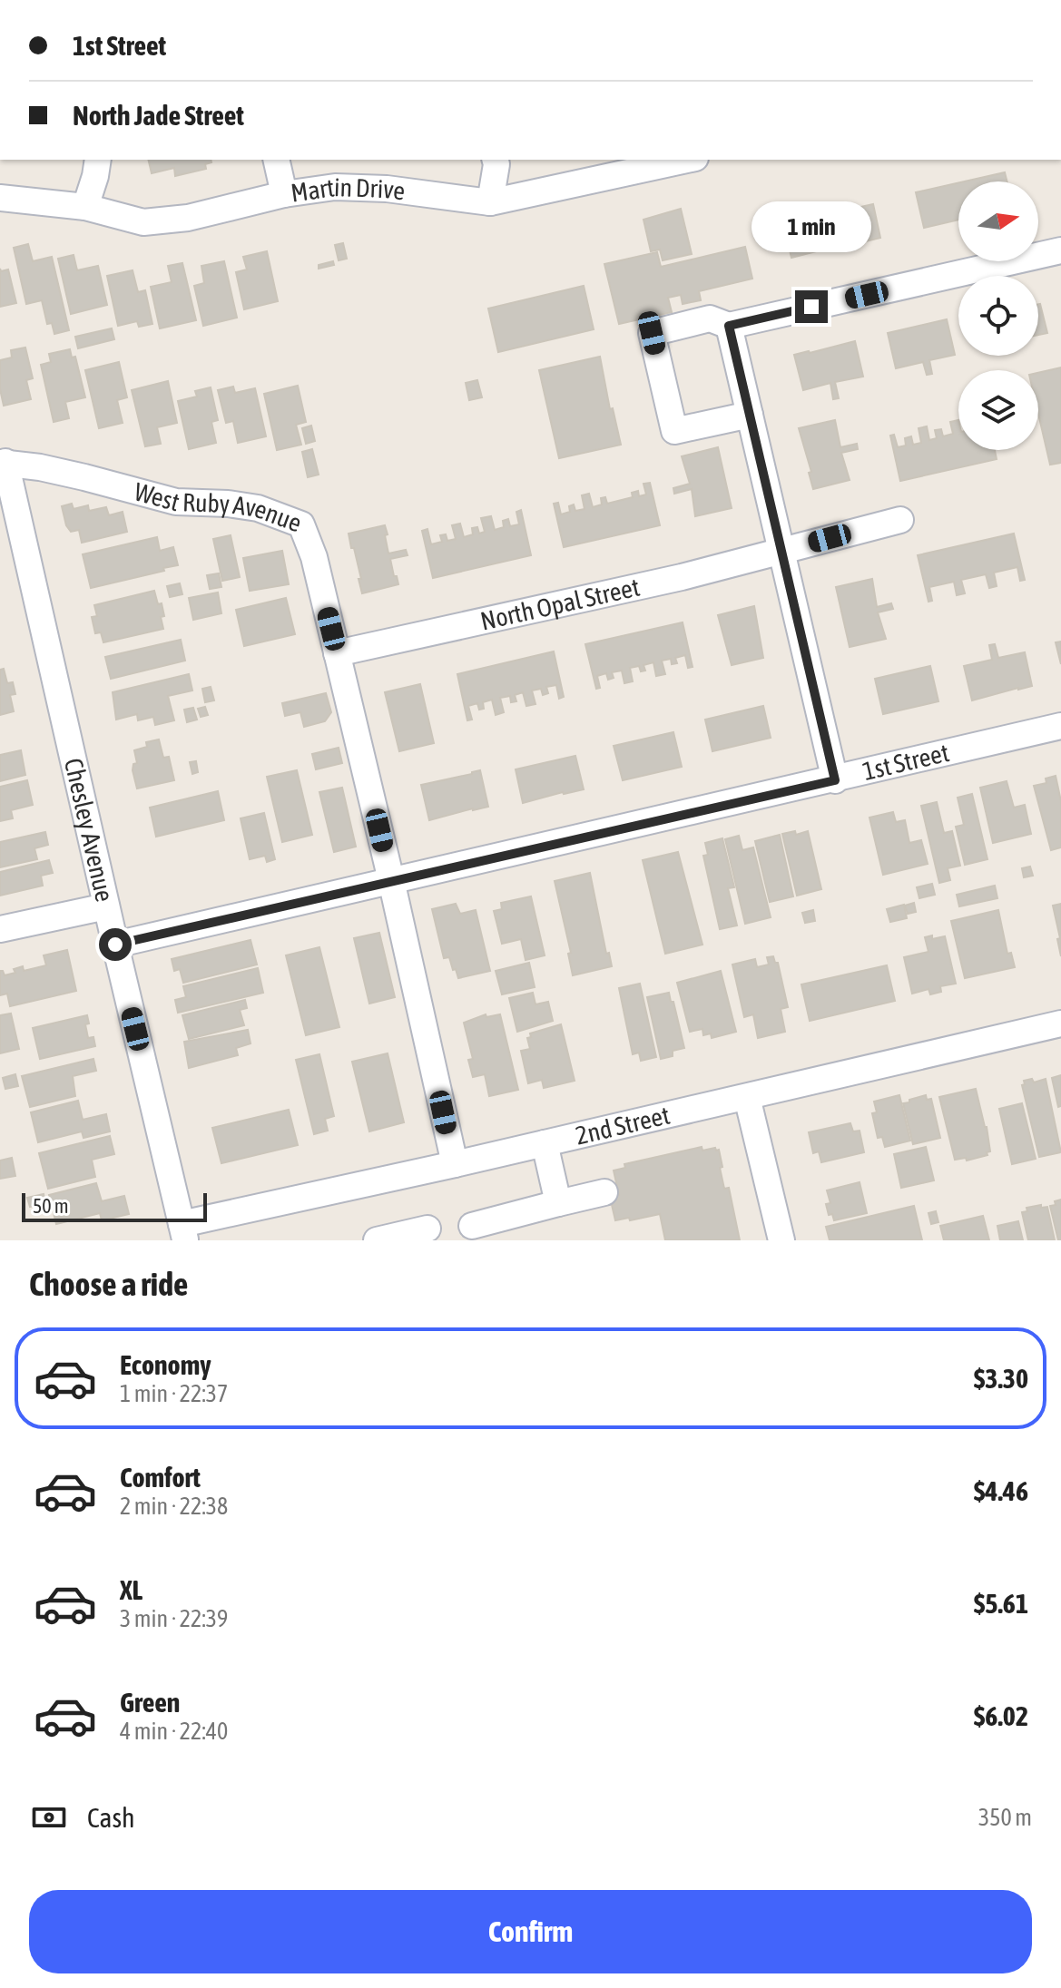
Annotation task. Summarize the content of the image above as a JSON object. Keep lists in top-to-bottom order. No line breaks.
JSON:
{"streets":{"street":["Martin Drive","West Ruby Avenue","North Opal Street","1st Street","Chesley Avenue","2nd Street"]},"crossings":[["West Ruby Avenue","North Opal Street"],["West Ruby Avenue","1st Street"],["West Ruby Avenue","Chesley Avenue"],["West Ruby Avenue","2nd Street"],["1st Street","Chesley Avenue"],["Chesley Avenue","2nd Street"]],"scale_bar":"50 m","north":"right","page":{"banner":["1st Street","North Jade Street"],"bubble":"1 min","scale":"50 m","heading":"Choose a ride","list":[{"name":"Economy","note":"1 min · 22:37","value":"$3.30"},{"name":"Comfort","note":"2 min · 22:38","value":"$4.46"},{"name":"XL","note":"3 min · 22:39","value":"$5.61"},{"name":"Green","note":"4 min · 22:40","value":"$6.02"}],"pay":["Cash","350 m"],"buttons":"Confirm"}}
